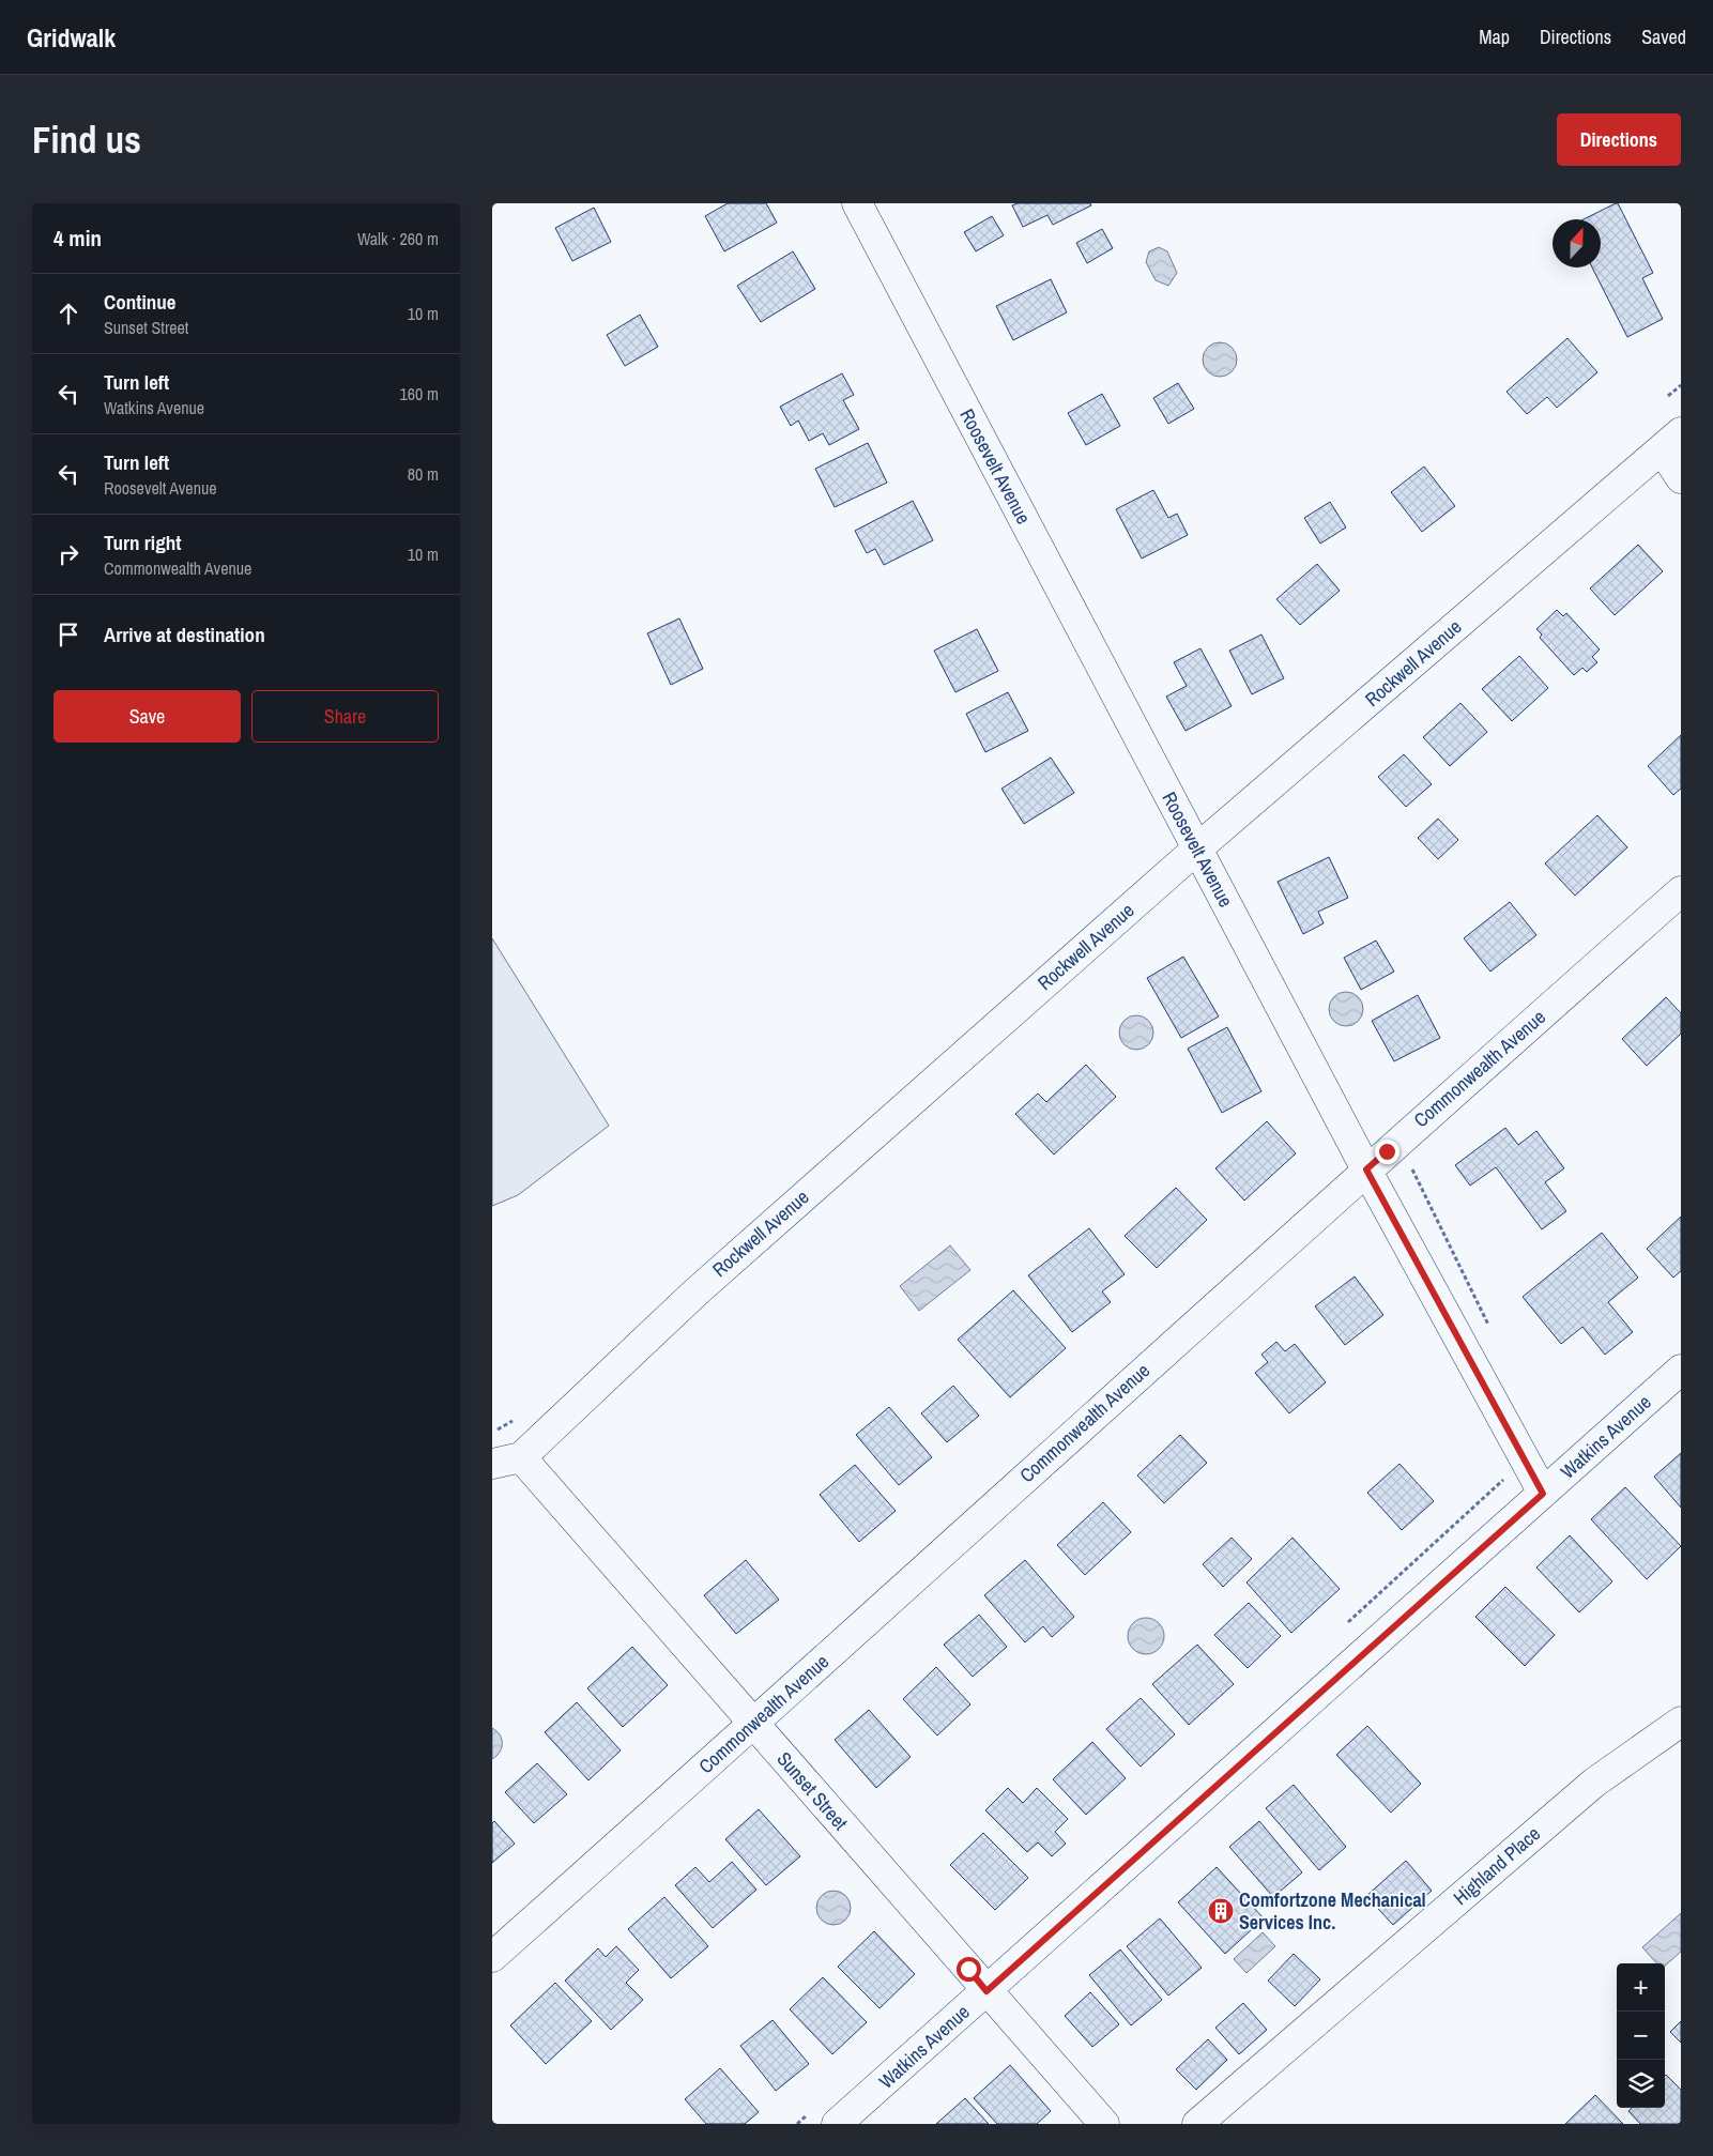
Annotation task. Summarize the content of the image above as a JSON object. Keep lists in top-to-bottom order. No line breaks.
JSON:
{"streets":{"street":["Roosevelt Avenue","Rockwell Avenue","Commonwealth Avenue","Watkins Avenue","Sunset Street","Highland Place"]},"crossings":[["Roosevelt Avenue","Rockwell Avenue"],["Roosevelt Avenue","Commonwealth Avenue"],["Roosevelt Avenue","Watkins Avenue"],["Rockwell Avenue","Sunset Street"],["Commonwealth Avenue","Sunset Street"],["Watkins Avenue","Sunset Street"]],"places":{"building":["Comfortzone Mechanical Services Inc."]},"north":"top","page":{"header":"Gridwalk","nav":["Map","Directions","Saved"],"buttons":["Directions",["Save","Share"]],"title":"Find us","heading":["4 min","Walk · 260 m"],"list":[["Continue","Sunset Street","10 m"],["Turn left","Watkins Avenue","160 m"],["Turn left","Roosevelt Avenue","80 m"],["Turn right","Commonwealth Avenue","10 m"],"Arrive at destination"],"map_buttons":["+","−"]}}
